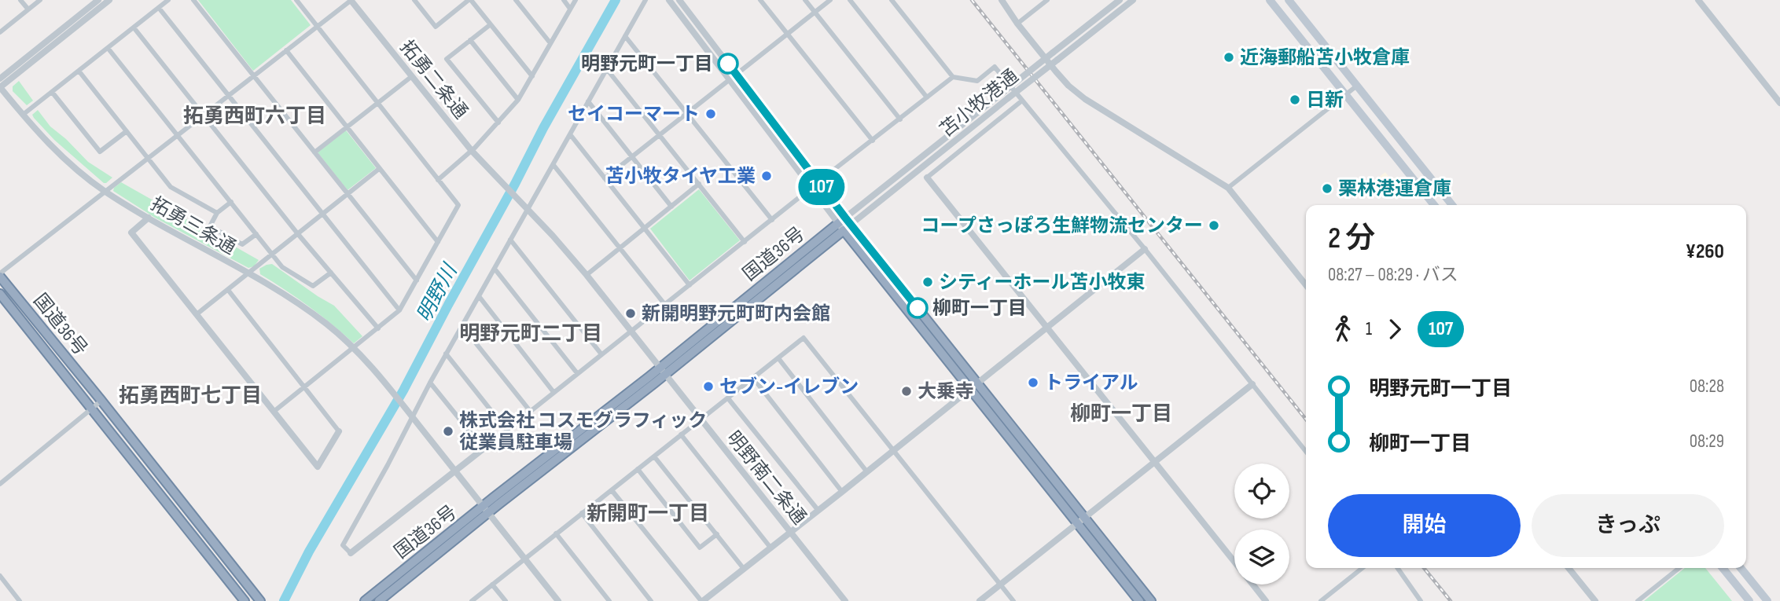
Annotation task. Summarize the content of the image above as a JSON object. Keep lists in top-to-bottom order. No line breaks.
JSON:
{"streets":{"highway":["国道36号"],"street":["拓勇二条通","苫小牧港通","拓勇三条通","明野南二条通"]},"crossings":[["苫小牧港通","国道36号"],["国道36号","明野南二条通"]],"districts":["拓勇西町六丁目","明野元町二丁目","拓勇西町七丁目","柳町一丁目","新開町一丁目"],"water":["明野川"],"places":["近海郵船苫小牧倉庫","明野元町一丁目","日新","セイコーマート","苫小牧タイヤ工業","栗林港運倉庫","コープさっぽろ生鮮物流センター","シティーホール苫小牧東","柳町一丁目","新開明野元町町内会館","トライアル","セブン-イレブン","大乗寺","株式会社 コスモグラフィック 従業員駐車場"],"lines":["bus line 107"],"page":{"on_map":"107","heading":["2 分","08:27 – 08:29 · バス","¥260"],"legs":["1","107"],"list":[{"name":"明野元町一丁目","value":"08:28"},{"name":"柳町一丁目","value":"08:29"}],"buttons":["開始","きっぷ"]}}
